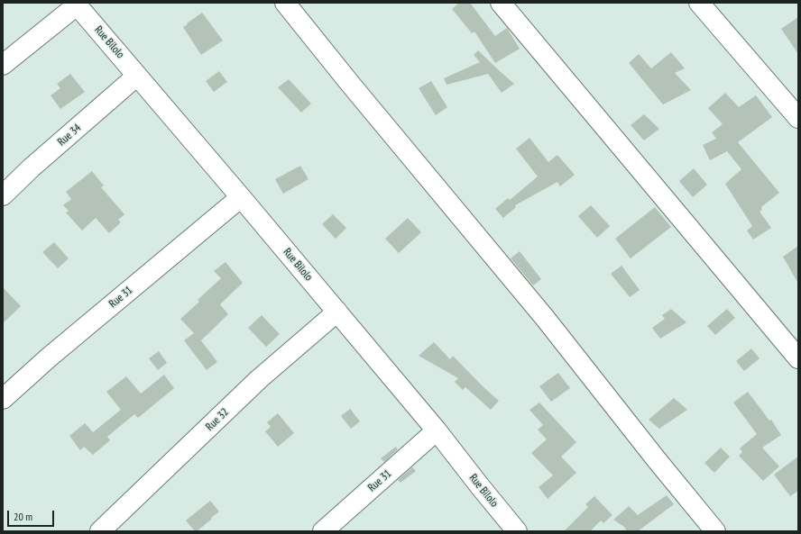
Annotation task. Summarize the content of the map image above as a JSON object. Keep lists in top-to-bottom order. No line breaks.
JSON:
{"streets":{"street":["Rue Bilolo","Rue 34","Rue 31","Rue 32"]},"crossings":[["Rue Bilolo","Rue 34"],["Rue Bilolo","Rue 31"],["Rue Bilolo","Rue 32"]],"scale_bar":"20 m"}
